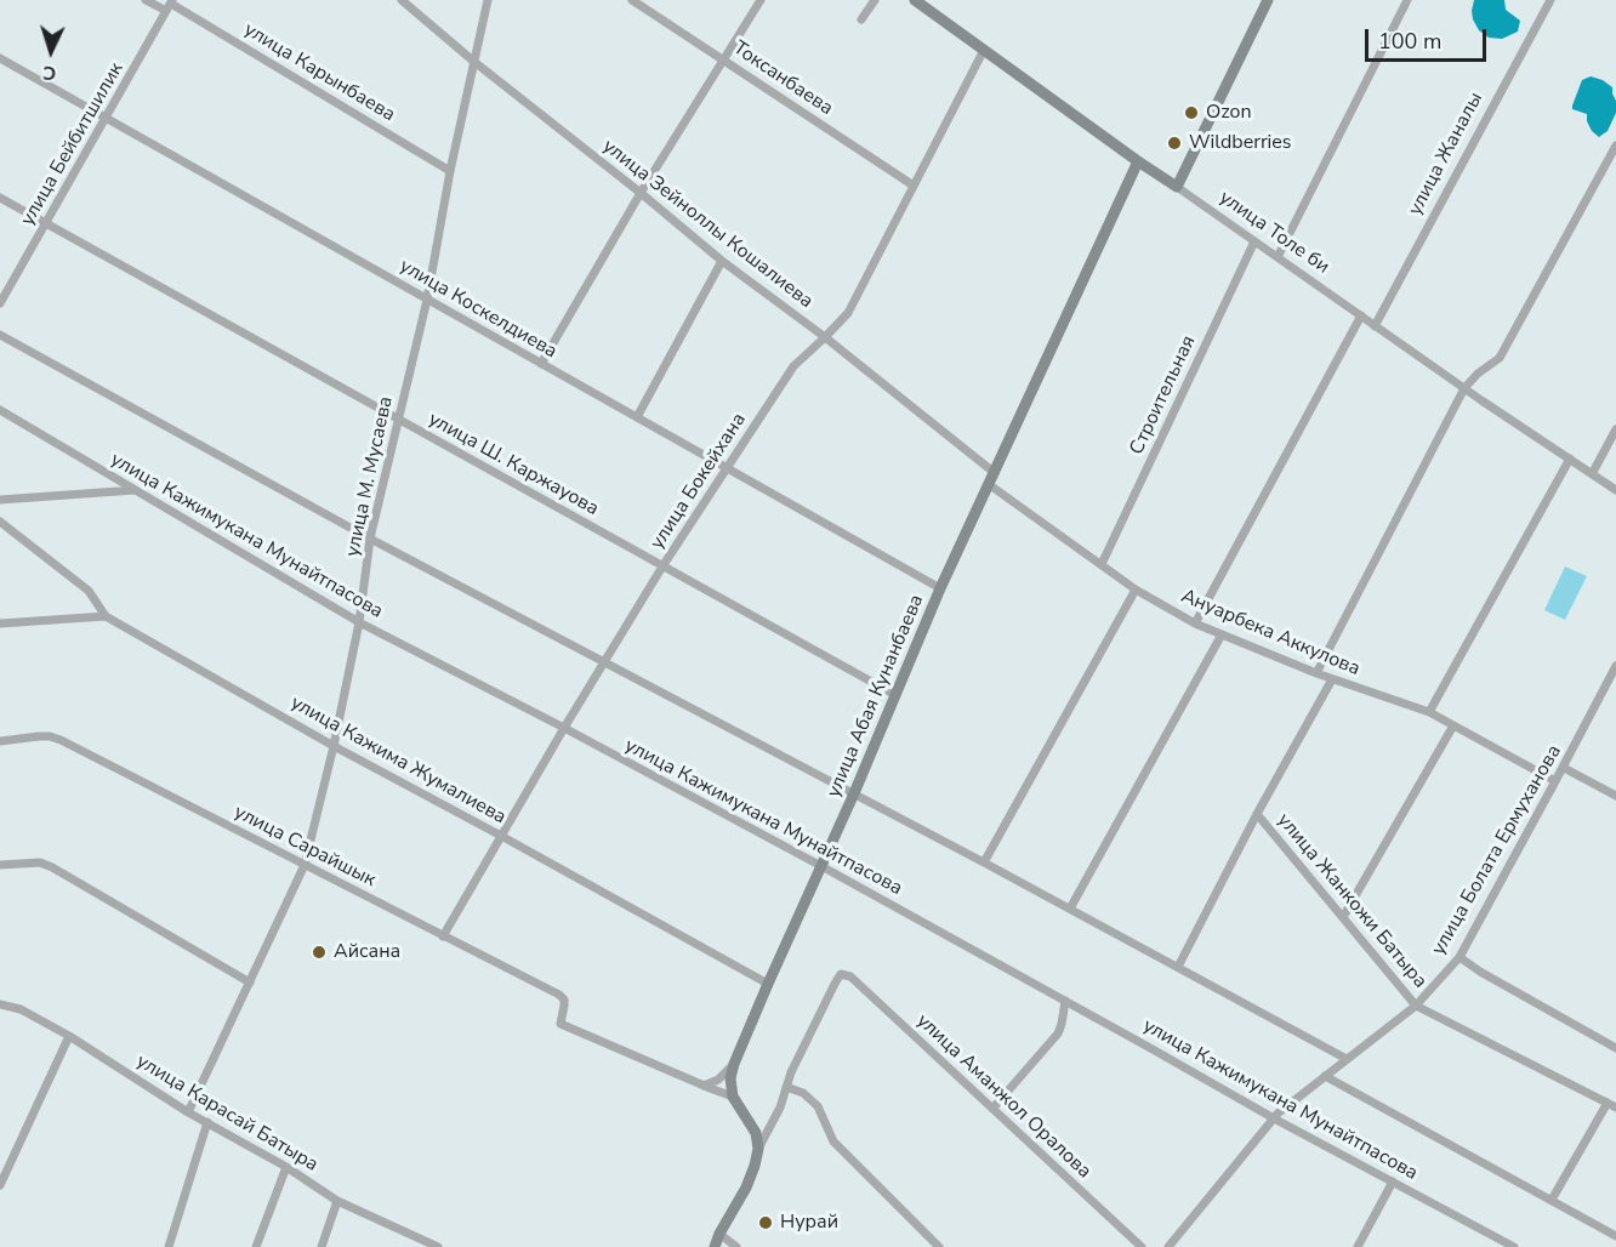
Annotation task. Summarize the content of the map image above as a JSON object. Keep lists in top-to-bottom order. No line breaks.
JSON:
{"streets":{"street":["улица Карынбаева","Токсанбаева","улица Бейбитшилик","улица Жаналы","улица Зейноллы Кошалиева","улица Толе би","улица Коскелдиева","Строительная","улица Ш. Каржауова","улица М. Мусаева","улица Бокейхана","улица Кажимукана Мунайтпасова","Ануарбека Аккулова","улица Абая Кунанбаева","улица Кажима Жумалиева","улица Сарайшык","улица Болата Ермуханова","улица Жанкожи Батыра","улица Аманжол Оралова","улица Карасай Батыра"]},"crossings":[["улица Карынбаева","улица Бейбитшилик"],["улица Карынбаева","улица М. Мусаева"],["Токсанбаева","улица Бокейхана"],["улица Бейбитшилик","улица Коскелдиева"],["улица Бейбитшилик","улица Ш. Каржауова"],["улица Жаналы","улица Толе би"],["улица Зейноллы Кошалиева","улица М. Мусаева"],["улица Зейноллы Кошалиева","улица Бокейхана"],["улица Зейноллы Кошалиева","улица Абая Кунанбаева"],["улица Толе би","Строительная"],["улица Толе би","улица Бокейхана"],["улица Толе би","улица Абая Кунанбаева"],["улица Коскелдиева","улица М. Мусаева"],["улица Коскелдиева","улица Бокейхана"],["улица Коскелдиева","улица Абая Кунанбаева"],["Строительная","Ануарбека Аккулова"],["улица Ш. Каржауова","улица М. Мусаева"],["улица Ш. Каржауова","улица Бокейхана"],["улица Ш. Каржауова","улица Абая Кунанбаева"],["улица М. Мусаева","улица Кажимукана Мунайтпасова"],["улица М. Мусаева","улица Кажима Жумалиева"],["улица М. Мусаева","улица Сарайшык"],["улица М. Мусаева","улица Карасай Батыра"],["улица Бокейхана","улица Кажимукана Мунайтпасова"],["улица Бокейхана","улица Кажима Жумалиева"],["улица Бокейхана","улица Сарайшык"],["улица Кажимукана Мунайтпасова","улица Абая Кунанбаева"],["улица Кажимукана Мунайтпасова","улица Болата Ермуханова"],["Ануарбека Аккулова","улица Абая Кунанбаева"],["Ануарбека Аккулова","улица Болата Ермуханова"],["улица Абая Кунанбаева","улица Кажима Жумалиева"],["улица Болата Ермуханова","улица Жанкожи Батыра"]],"places":["Ozon","Wildberries","Айсана","Нурай"],"scale_bar":"100 m","north":"bottom"}
